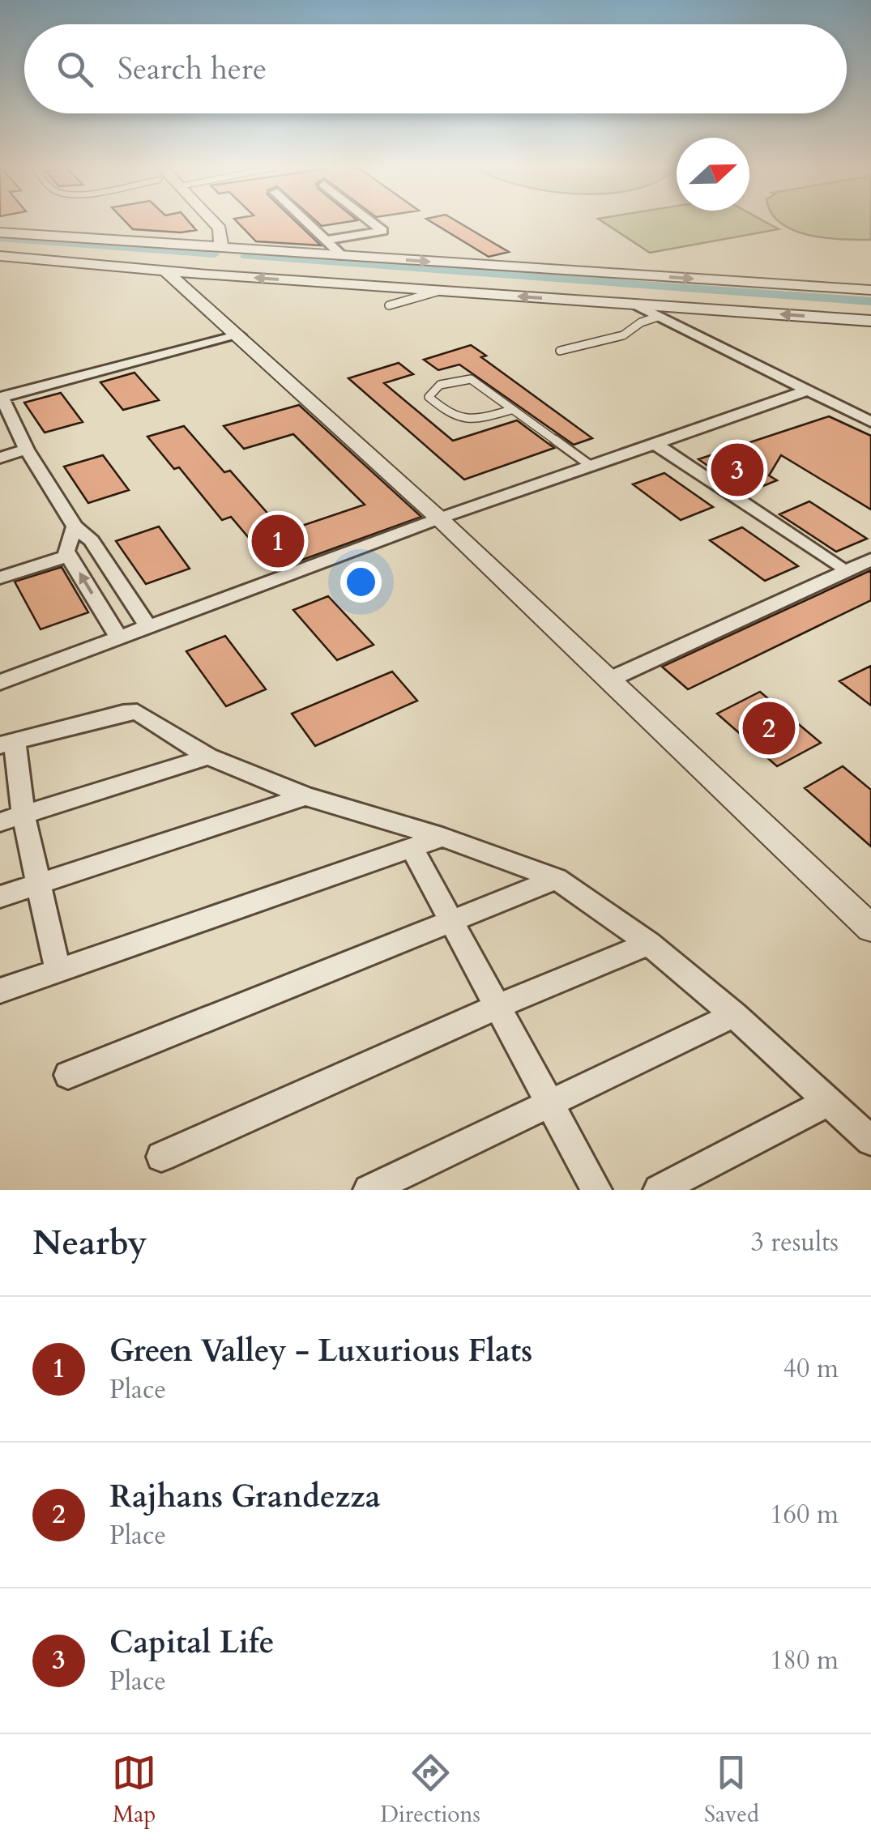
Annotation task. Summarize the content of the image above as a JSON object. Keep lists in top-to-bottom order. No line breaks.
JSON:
{"north":"right","page":{"search":"Search here","pins":["3","1","2"],"heading":["Nearby","3 results"],"list":[{"mark":"1","name":"Green Valley - Luxurious Flats","note":"Place","value":"40 m"},{"mark":"2","name":"Rajhans Grandezza","note":"Place","value":"160 m"},{"mark":"3","name":"Capital Life","note":"Place","value":"180 m"}],"nav":["Map","Directions","Saved"]}}
